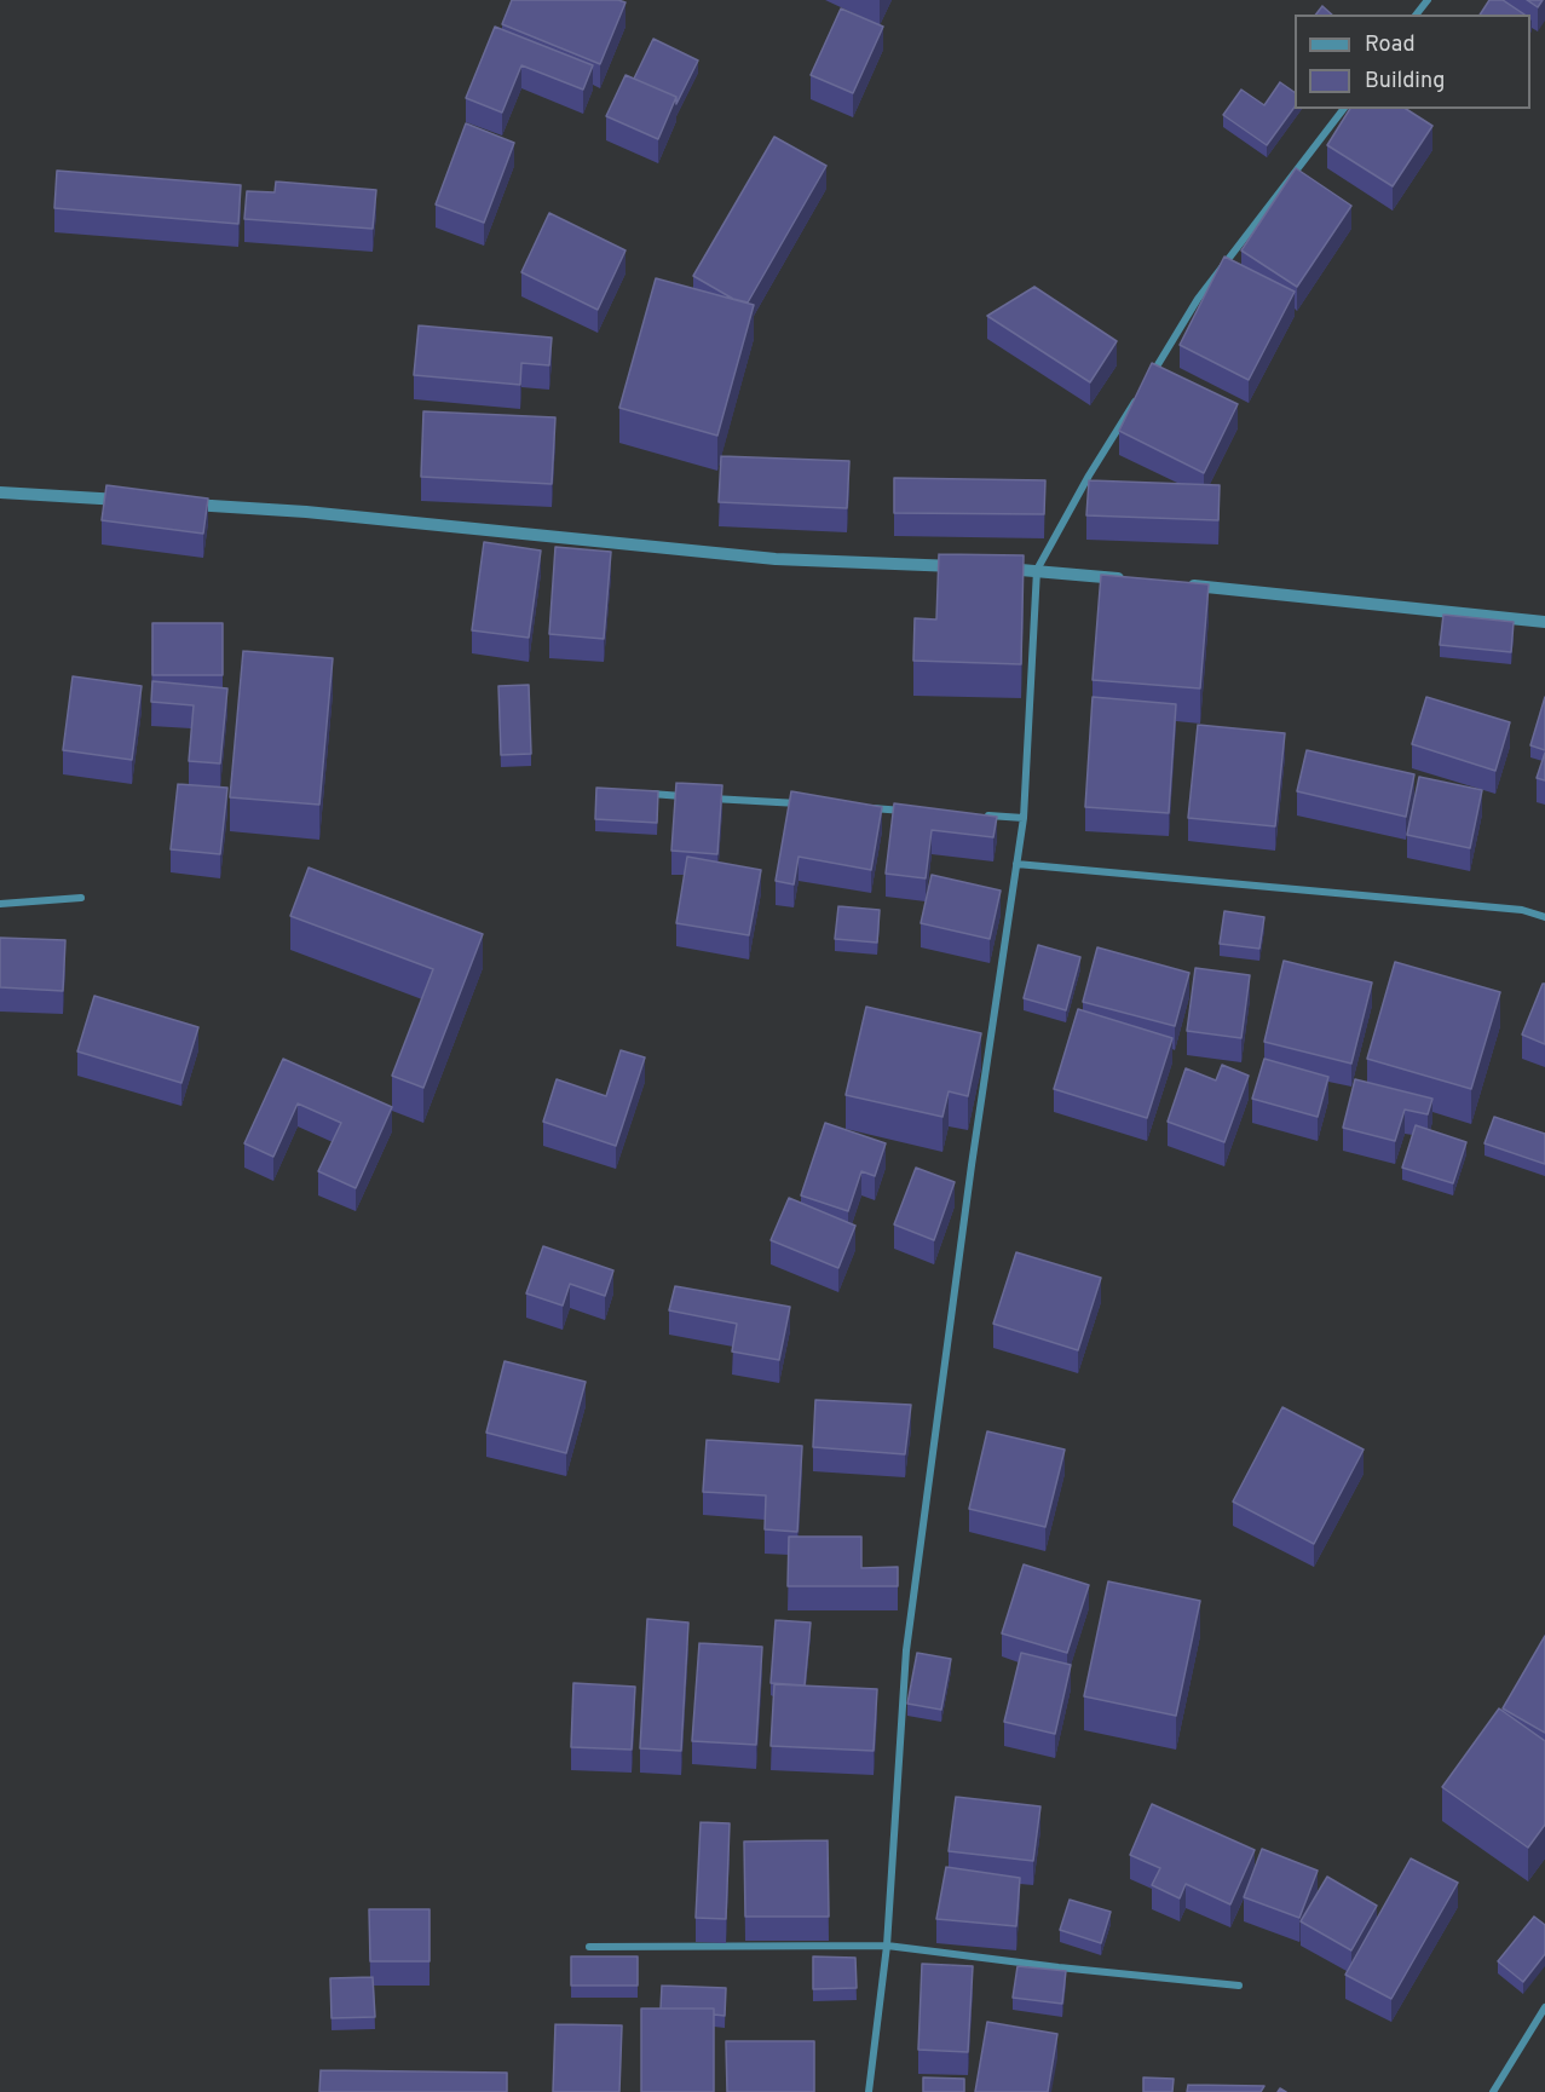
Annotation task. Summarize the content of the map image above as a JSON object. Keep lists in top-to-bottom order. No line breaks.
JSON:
{"legend":["Road","Building"]}
